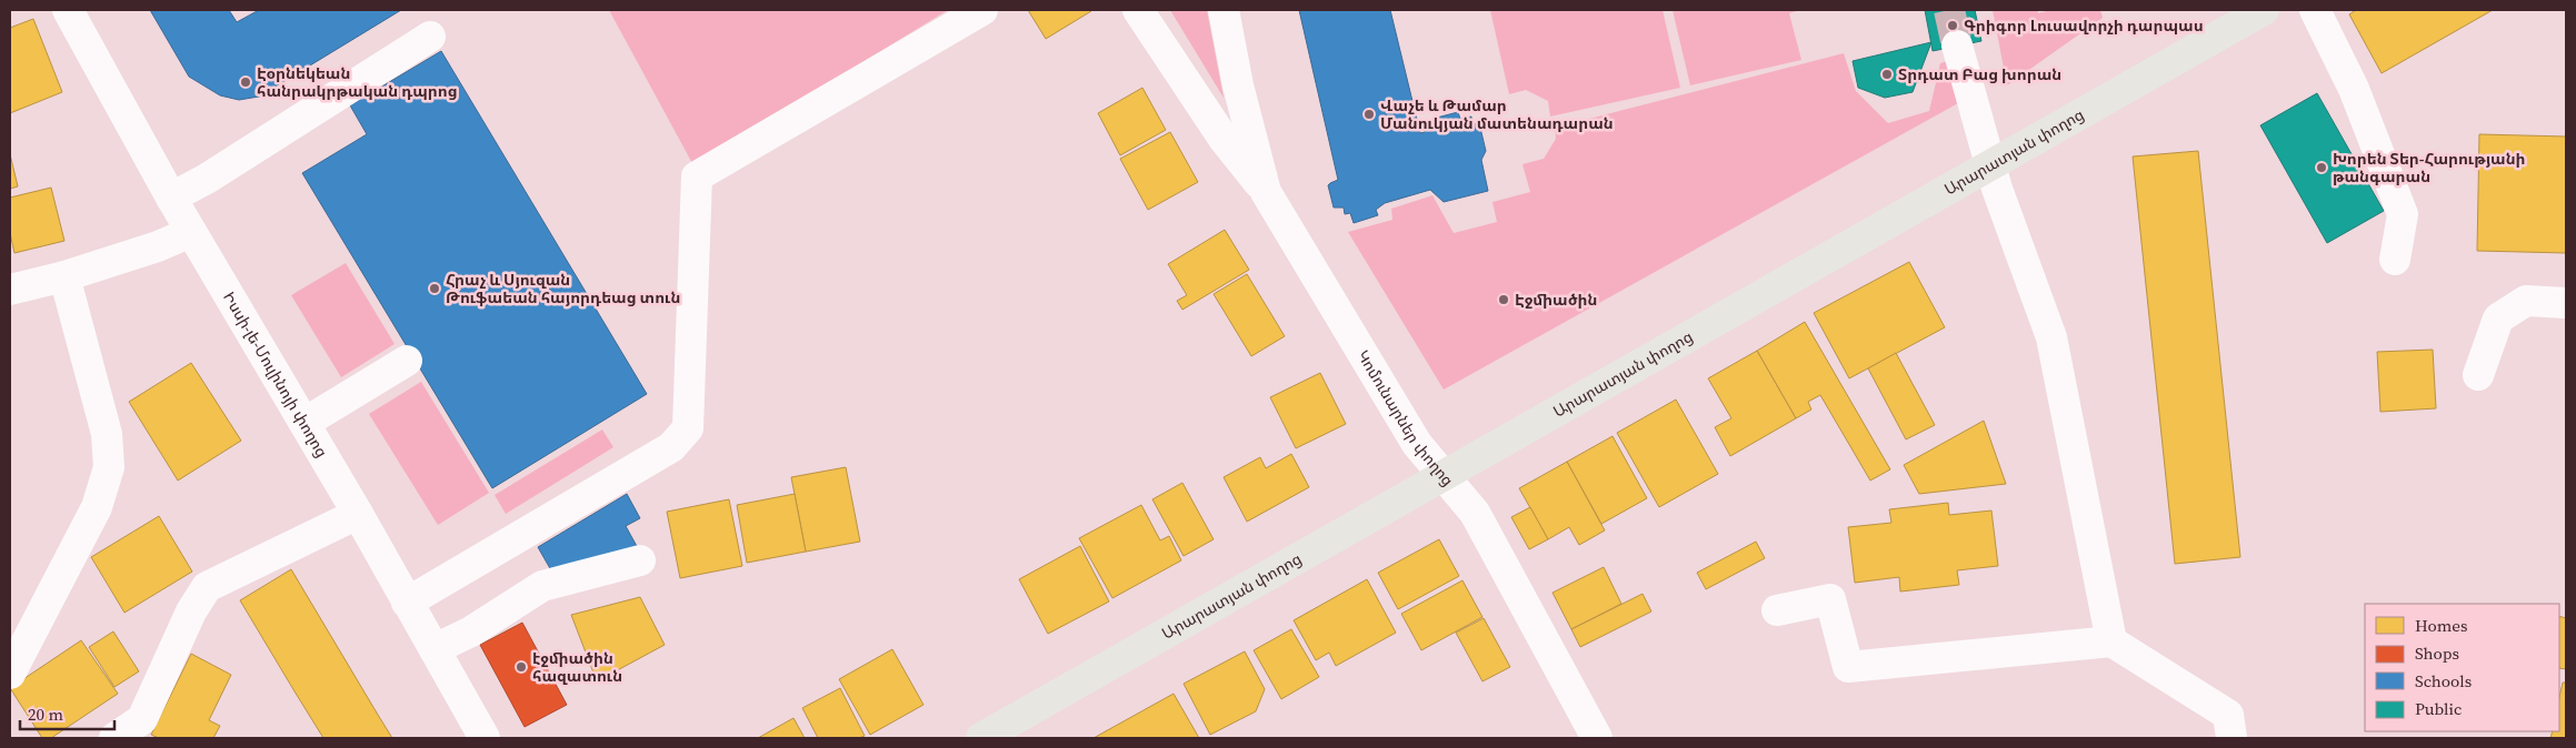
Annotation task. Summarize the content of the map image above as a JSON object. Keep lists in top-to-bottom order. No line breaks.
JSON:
{"streets":{"main road":["Արարատյան փողոց"],"street":["Իսսի-լե-Մուլինոյի փողոց","Կոմունարներ փողոց"]},"crossings":[["Արարատյան փողոց","Կոմունարներ փողոց"]],"places":["Գրիգոր Լուսավորչի դարպաս","Տրդատ Բաց խորան","Էօրնեկեան հանրակրթական դպրոց","Վաչե և Թամար Մանուկյան մատենադարան","Խորեն Տեր-Հարությանի թանգարան","Հրաչ և Սյուզան Թուֆաեան հայորդեաց տուն","Էջմիածին","էջմիածին հազատուն"],"legend":["Homes","Shops","Schools","Public"],"scale_bar":"20 m"}
